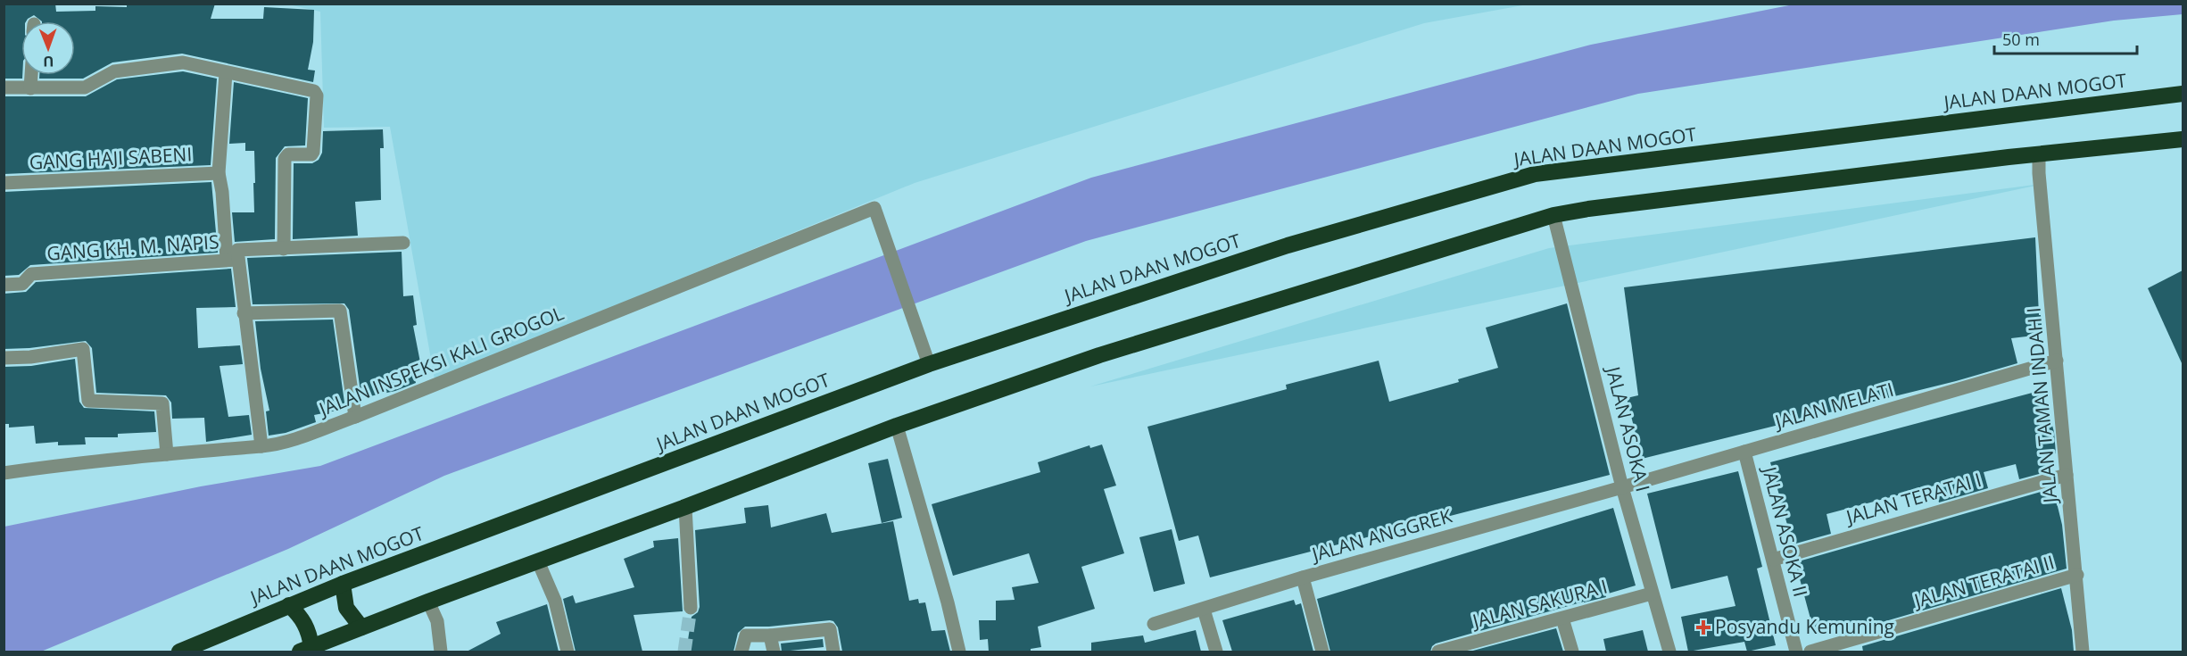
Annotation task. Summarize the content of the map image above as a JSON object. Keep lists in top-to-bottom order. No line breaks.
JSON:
{"streets":{"highway":["JALAN DAAN MOGOT"],"street":["GANG HAJI SABENI","GANG KH. M. NAPIS","JALAN INSPEKSI KALI GROGOL","JALAN TAMAN INDAH I","JALAN MELATI","JALAN ASOKA I","JALAN TERATAI I","JALAN ASOKA II","JALAN ANGGREK","JALAN TERATAI II","JALAN SAKURA I"]},"crossings":[["JALAN DAAN MOGOT","JALAN INSPEKSI KALI GROGOL"],["GANG HAJI SABENI","GANG KH. M. NAPIS"],["GANG KH. M. NAPIS","JALAN INSPEKSI KALI GROGOL"],["JALAN TAMAN INDAH I","JALAN MELATI"],["JALAN TAMAN INDAH I","JALAN TERATAI I"],["JALAN TAMAN INDAH I","JALAN TERATAI II"],["JALAN MELATI","JALAN ASOKA I"],["JALAN MELATI","JALAN ASOKA II"],["JALAN MELATI","JALAN ANGGREK"],["JALAN ASOKA I","JALAN ANGGREK"],["JALAN ASOKA I","JALAN SAKURA I"],["JALAN TERATAI I","JALAN ASOKA II"]],"places":{"health":["Posyandu Kemuning"]},"scale_bar":"50 m","north":"bottom"}
